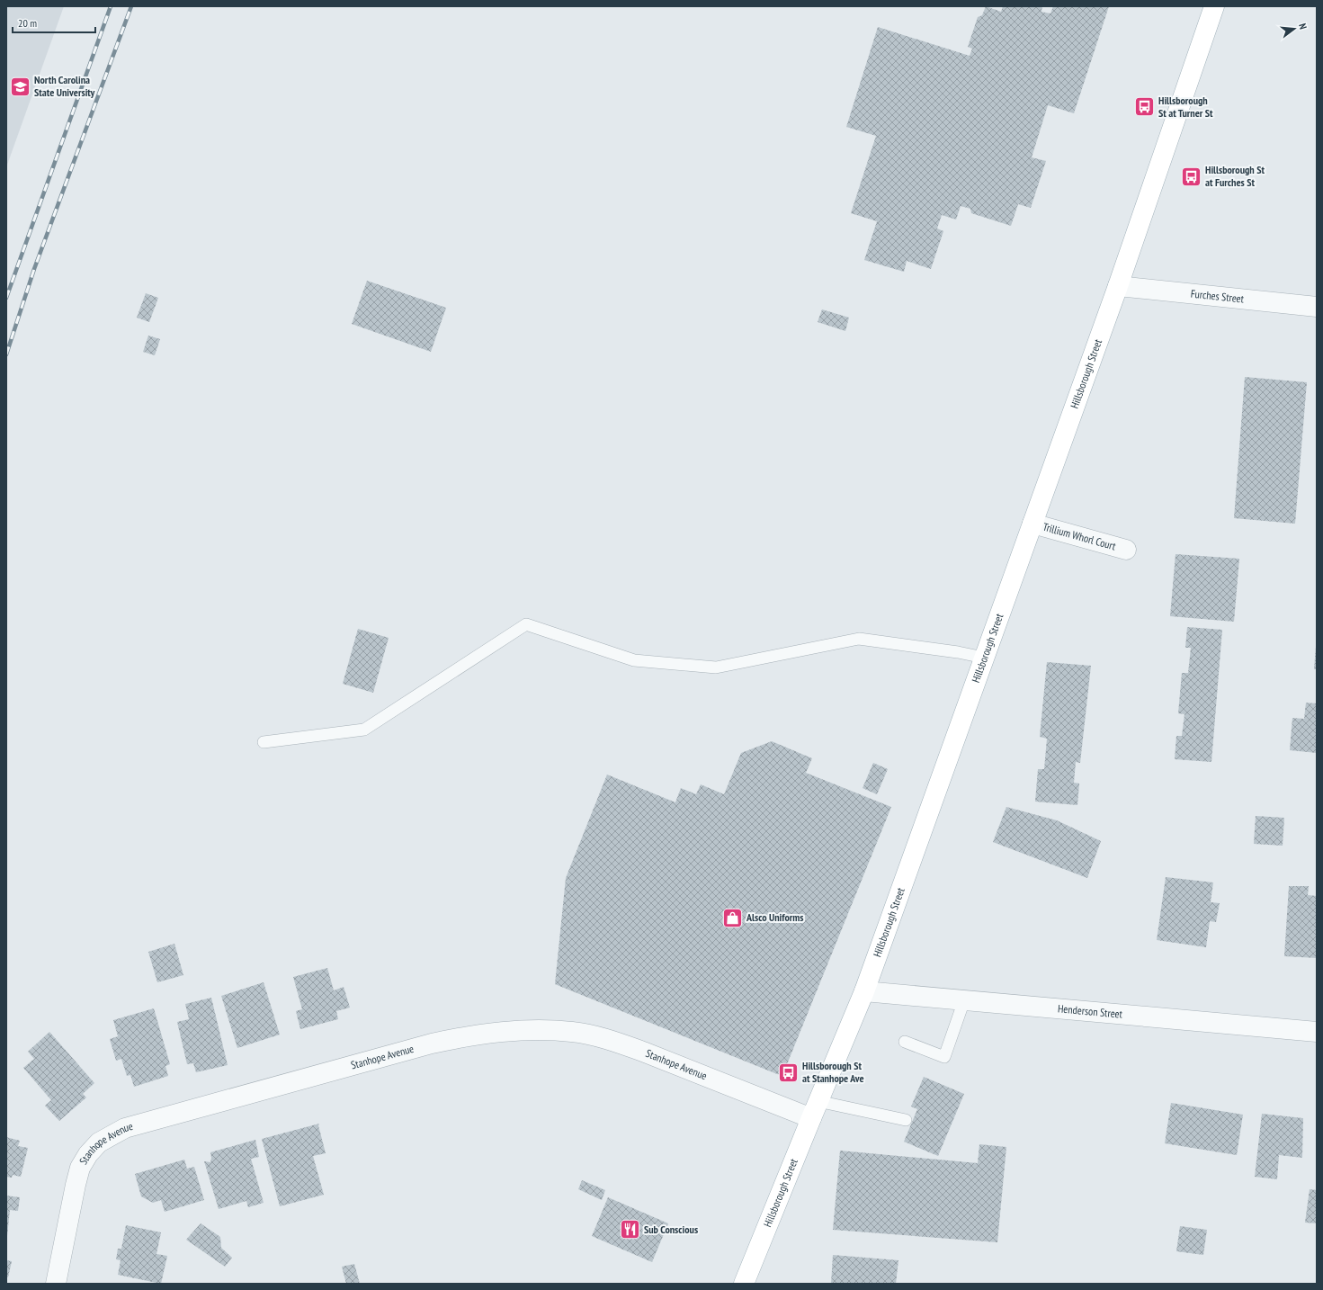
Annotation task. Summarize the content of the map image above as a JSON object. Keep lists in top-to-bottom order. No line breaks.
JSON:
{"streets":{"main road":["Hillsborough Street"],"street":["Furches Street","Trillium Whorl Court","Henderson Street","Stanhope Avenue"]},"crossings":[["Furches Street","Hillsborough Street"],["Hillsborough Street","Trillium Whorl Court"],["Hillsborough Street","Henderson Street"],["Hillsborough Street","Stanhope Avenue"]],"places":{"school or university":["North Carolina State University"],"bus stop":["Hillsborough St at Turner St","Hillsborough St at Furches St","Hillsborough St at Stanhope Ave"],"shop":["Alsco Uniforms"],"restaurant":["Sub Conscious"]},"scale_bar":"20 m","north":"right"}
